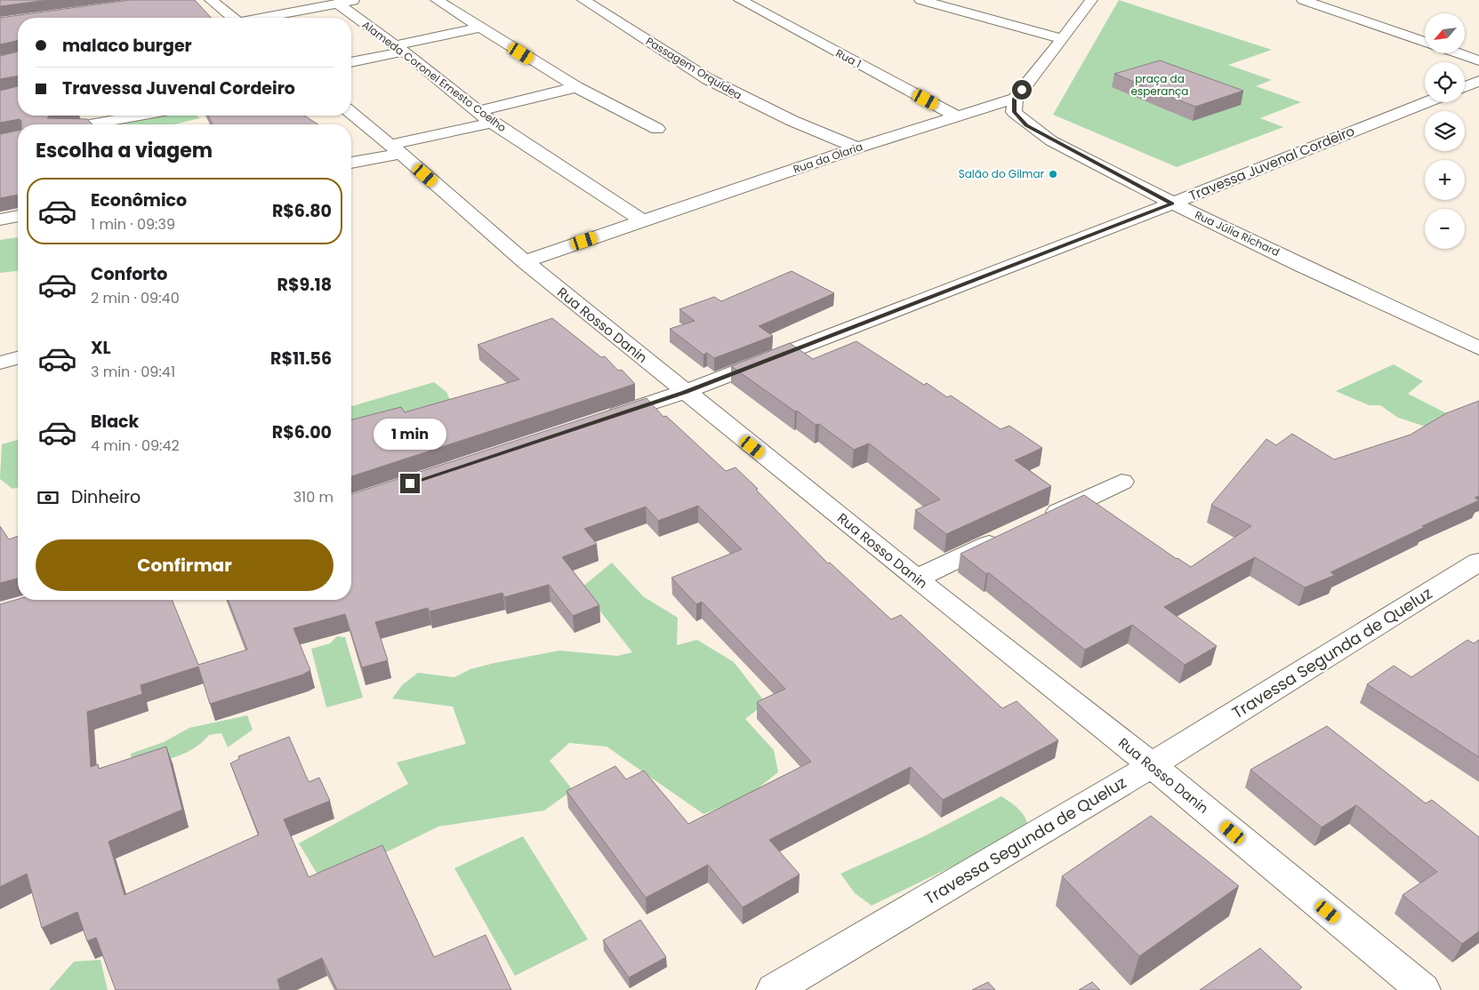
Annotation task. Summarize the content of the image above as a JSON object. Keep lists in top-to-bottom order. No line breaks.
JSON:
{"streets":{"street":["Rua 1","Passagem Orquídea","Alameda Coronel Ernesto Coelho","Rua da Olaria","Travessa Juvenal Cordeiro","Rua Júlia Richard","Rua Rosso Danin","Travessa Segunda de Queluz"]},"crossings":[["Rua 1","Rua da Olaria"],["Passagem Orquídea","Rua da Olaria"],["Alameda Coronel Ernesto Coelho","Rua da Olaria"],["Rua da Olaria","Rua Júlia Richard"],["Rua da Olaria","Rua Rosso Danin"],["Travessa Juvenal Cordeiro","Rua Júlia Richard"],["Travessa Juvenal Cordeiro","Rua Rosso Danin"],["Rua Rosso Danin","Travessa Segunda de Queluz"]],"parks":["praça da esperança"],"places":["Salão do Gilmar"],"north":"bottom left","page":{"map_buttons":["+","−"],"banner":["malaco burger","Travessa Juvenal Cordeiro"],"heading":"Escolha a viagem","list":[{"name":"Econômico","note":"1 min · 09:39","value":"R$6.80"},{"name":"Conforto","note":"2 min · 09:40","value":"R$9.18"},{"name":"XL","note":"3 min · 09:41","value":"R$11.56"},{"name":"Black","note":"4 min · 09:42","value":"R$6.00"}],"bubble":"1 min","pay":["Dinheiro","310 m"],"buttons":"Confirmar"}}
